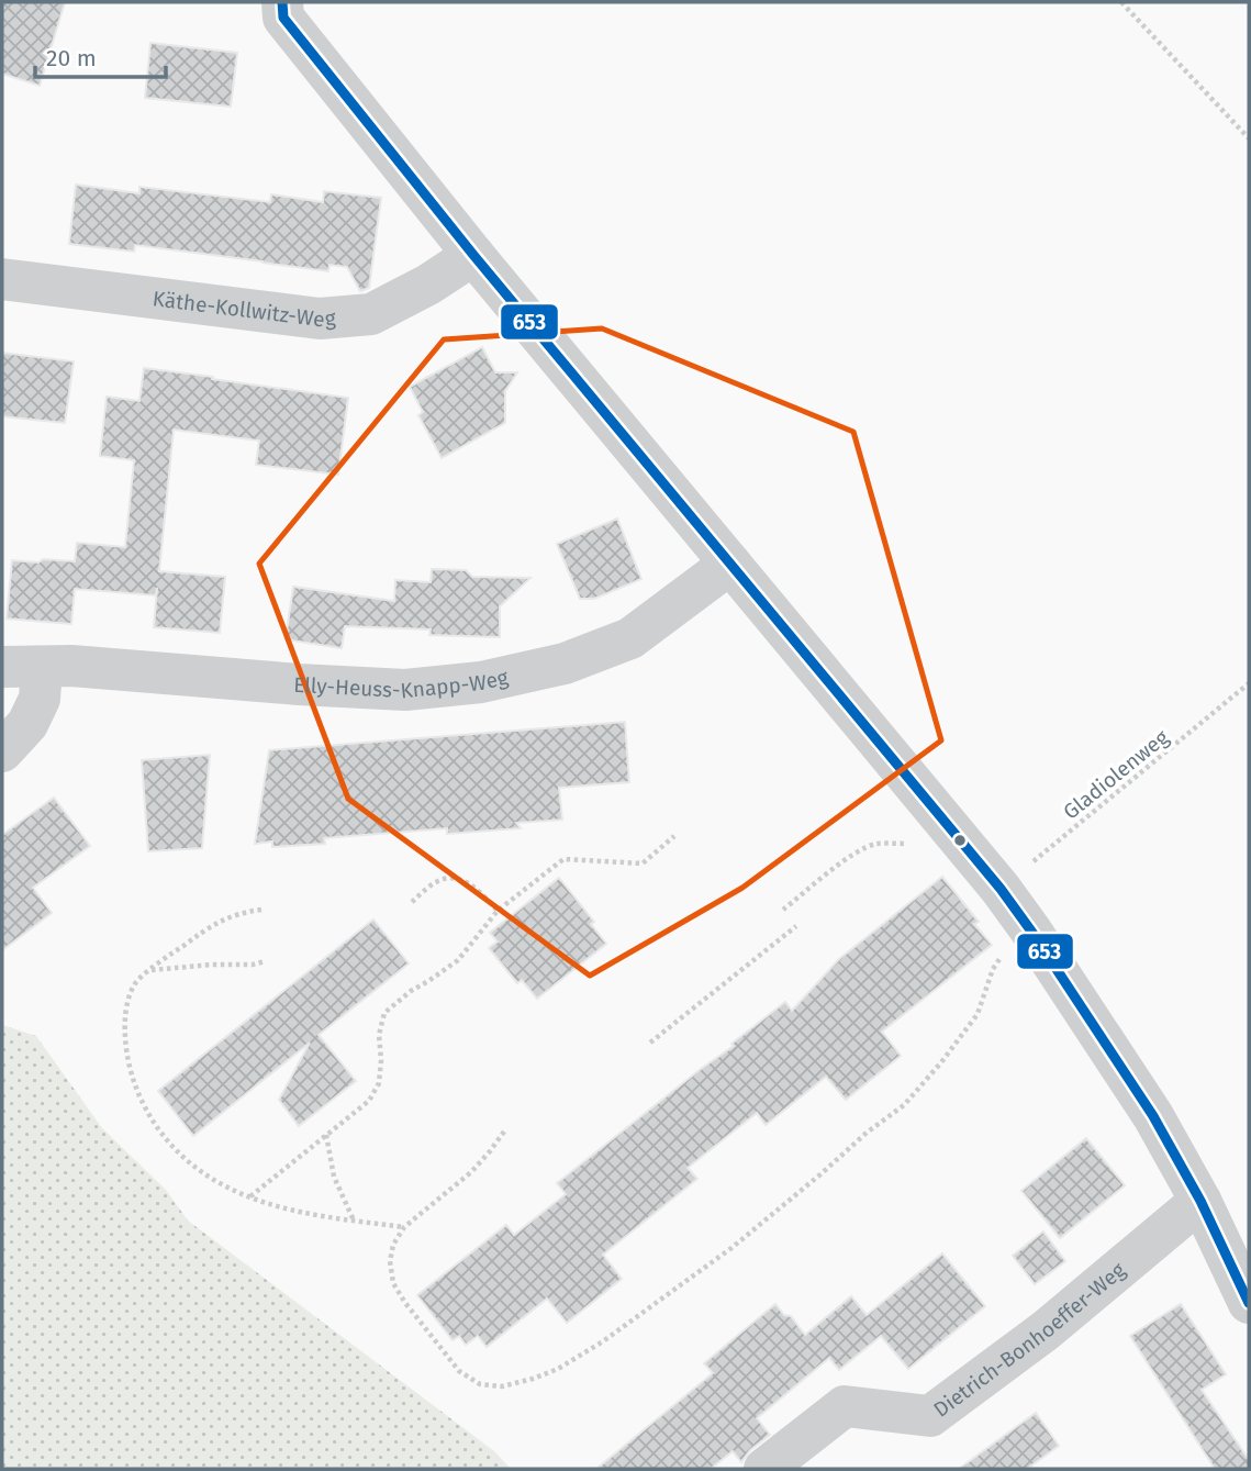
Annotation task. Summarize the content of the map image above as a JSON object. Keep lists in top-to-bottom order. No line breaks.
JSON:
{"streets":{"street":["Käthe-Kollwitz-Weg","Elly-Heuss-Knapp-Weg","Dietrich-Bonhoeffer-Weg"],"path":["Gladiolenweg"]},"lines":["transit line 653"],"scale_bar":"20 m"}
